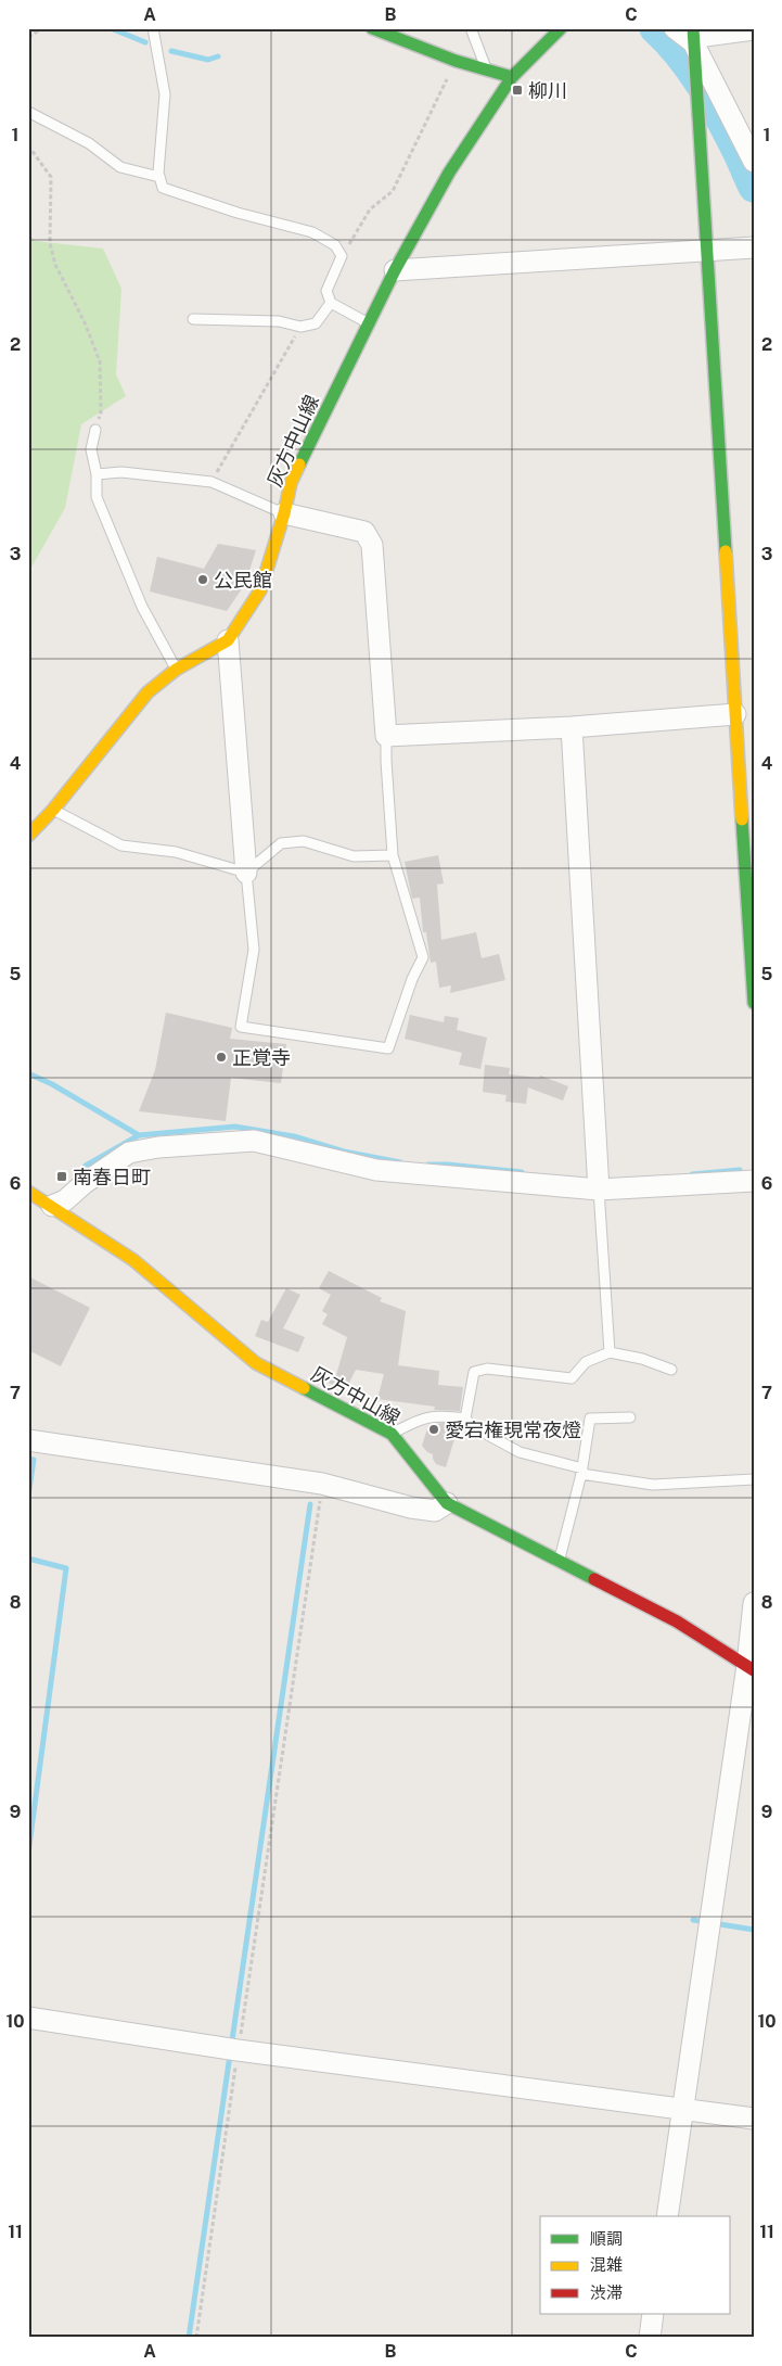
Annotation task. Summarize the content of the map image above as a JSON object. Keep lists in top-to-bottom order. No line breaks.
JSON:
{"streets":{"main road":["灰方中山線"]},"places":{"transit":["柳川","南春日町"],"other":["公民館","正覚寺","愛宕権現常夜燈"]},"legend":["順調","混雑","渋滞"],"grid":{"columns":["A","B","C"],"rows":["1","2","3","4","5","6","7","8","9","10","11"]}}
